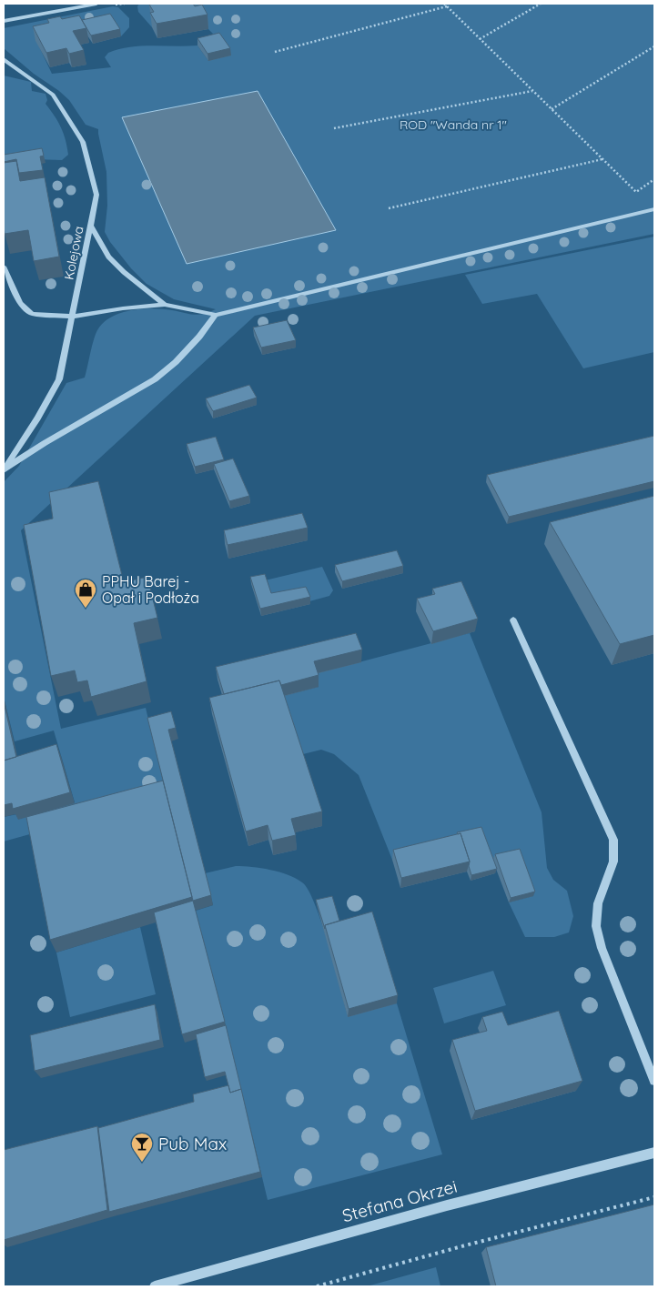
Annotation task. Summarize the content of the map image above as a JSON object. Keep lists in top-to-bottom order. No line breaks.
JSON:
{"streets":{"street":["Kolejowa","Stefana Okrzei"]},"parks":["ROD \"Wanda nr 1\""],"places":{"shop":["PPHU Barej - Opał i Podłoża"],"bar":["Pub Max"]}}
